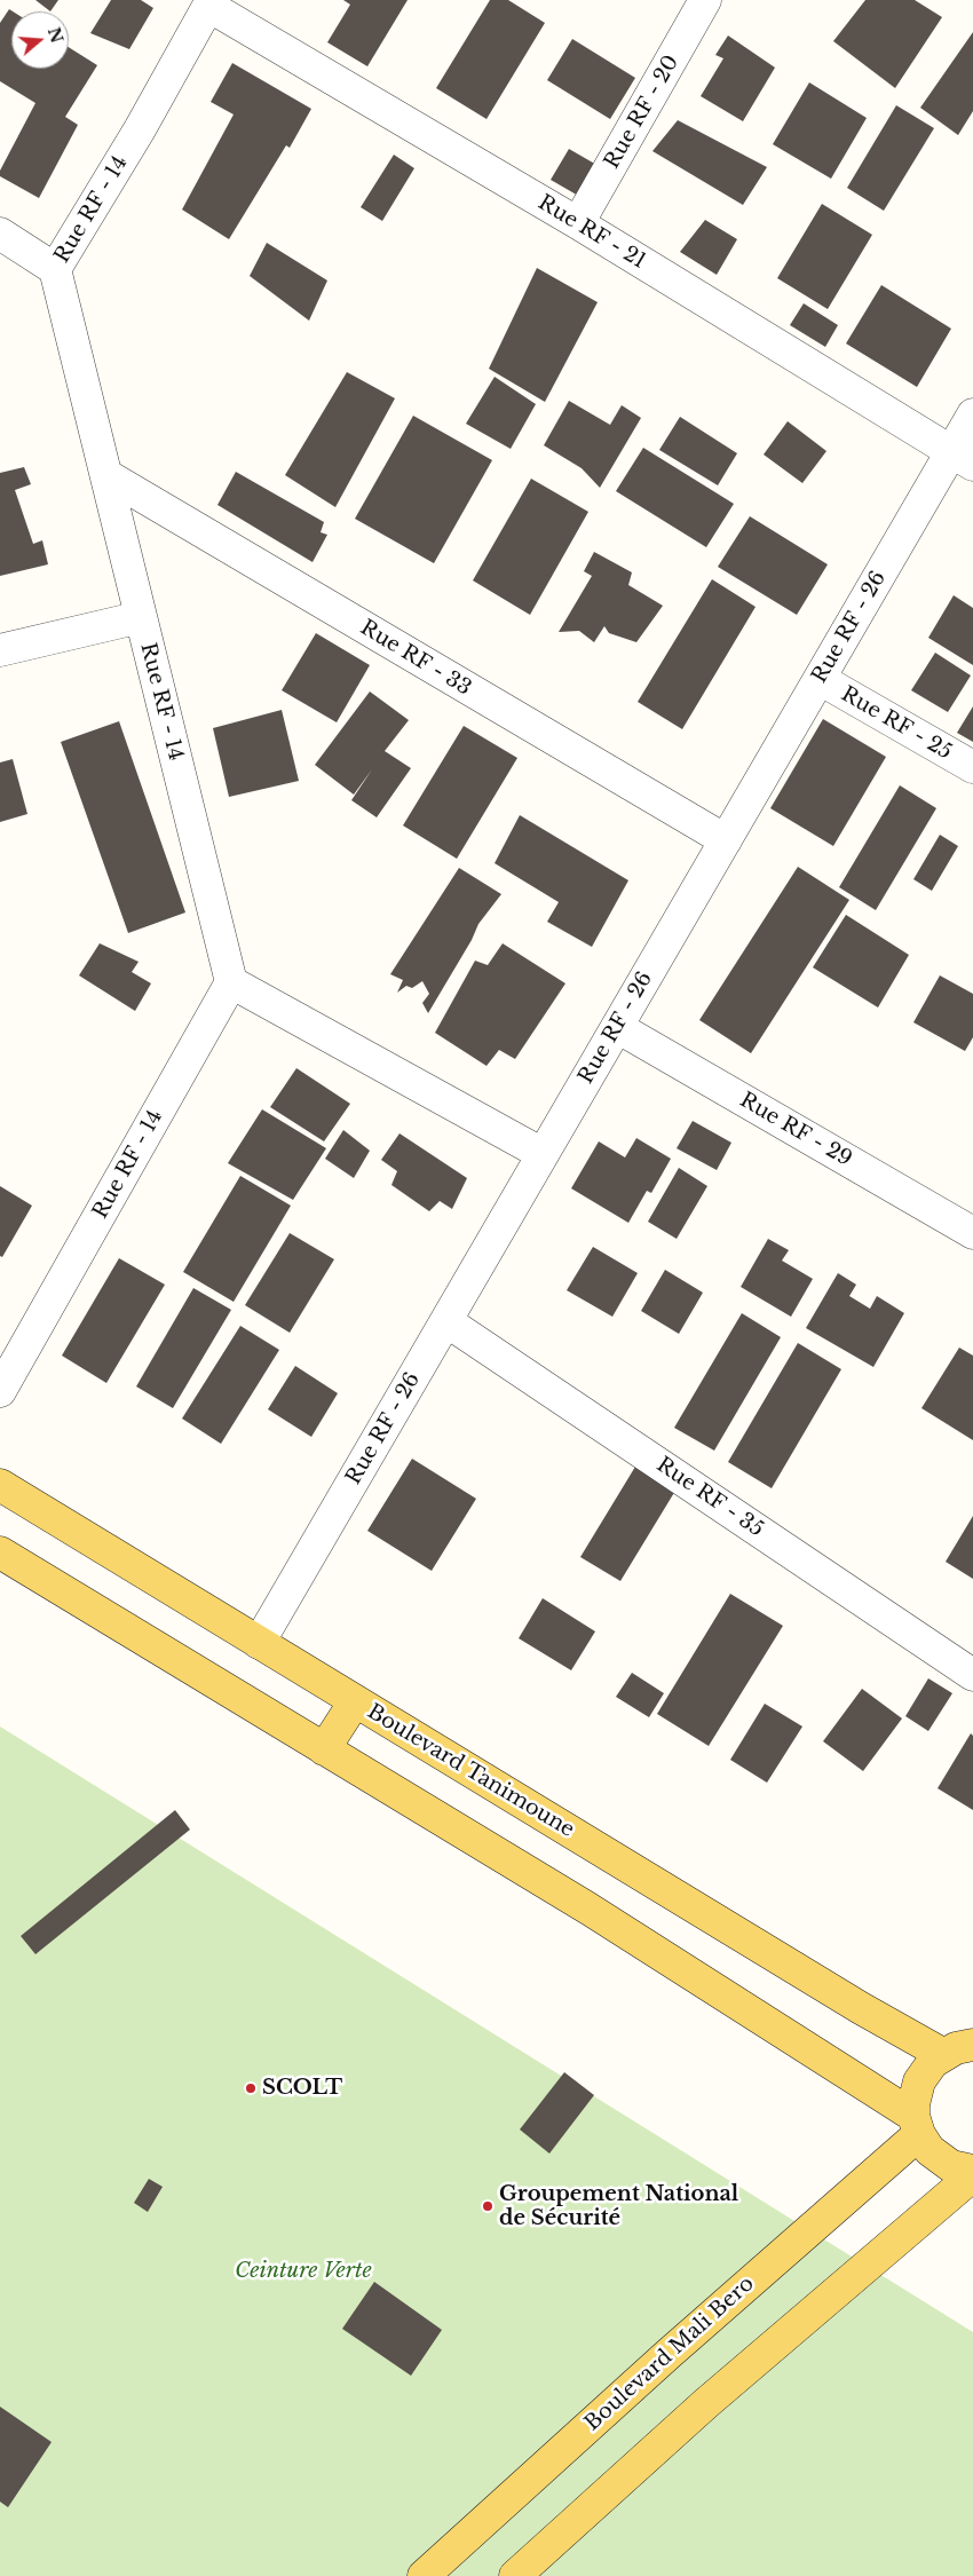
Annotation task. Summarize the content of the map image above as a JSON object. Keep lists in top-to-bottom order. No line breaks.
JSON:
{"streets":{"main road":["Boulevard Tanimoune","Boulevard Mali Bero"],"street":["Rue RF - 20","Rue RF - 14","Rue RF - 21","Rue RF - 26","Rue RF - 33","Rue RF - 25","Rue RF - 29","Rue RF - 35"]},"crossings":[["Rue RF - 20","Rue RF - 21"],["Rue RF - 14","Rue RF - 21"],["Rue RF - 14","Rue RF - 33"],["Rue RF - 21","Rue RF - 26"],["Rue RF - 26","Rue RF - 33"],["Rue RF - 26","Rue RF - 25"],["Rue RF - 26","Rue RF - 29"],["Rue RF - 26","Rue RF - 35"],["Rue RF - 26","Boulevard Tanimoune"]],"parks":["Ceinture Verte"],"places":["SCOLT","Groupement National de Sécurité"],"north":"right"}
